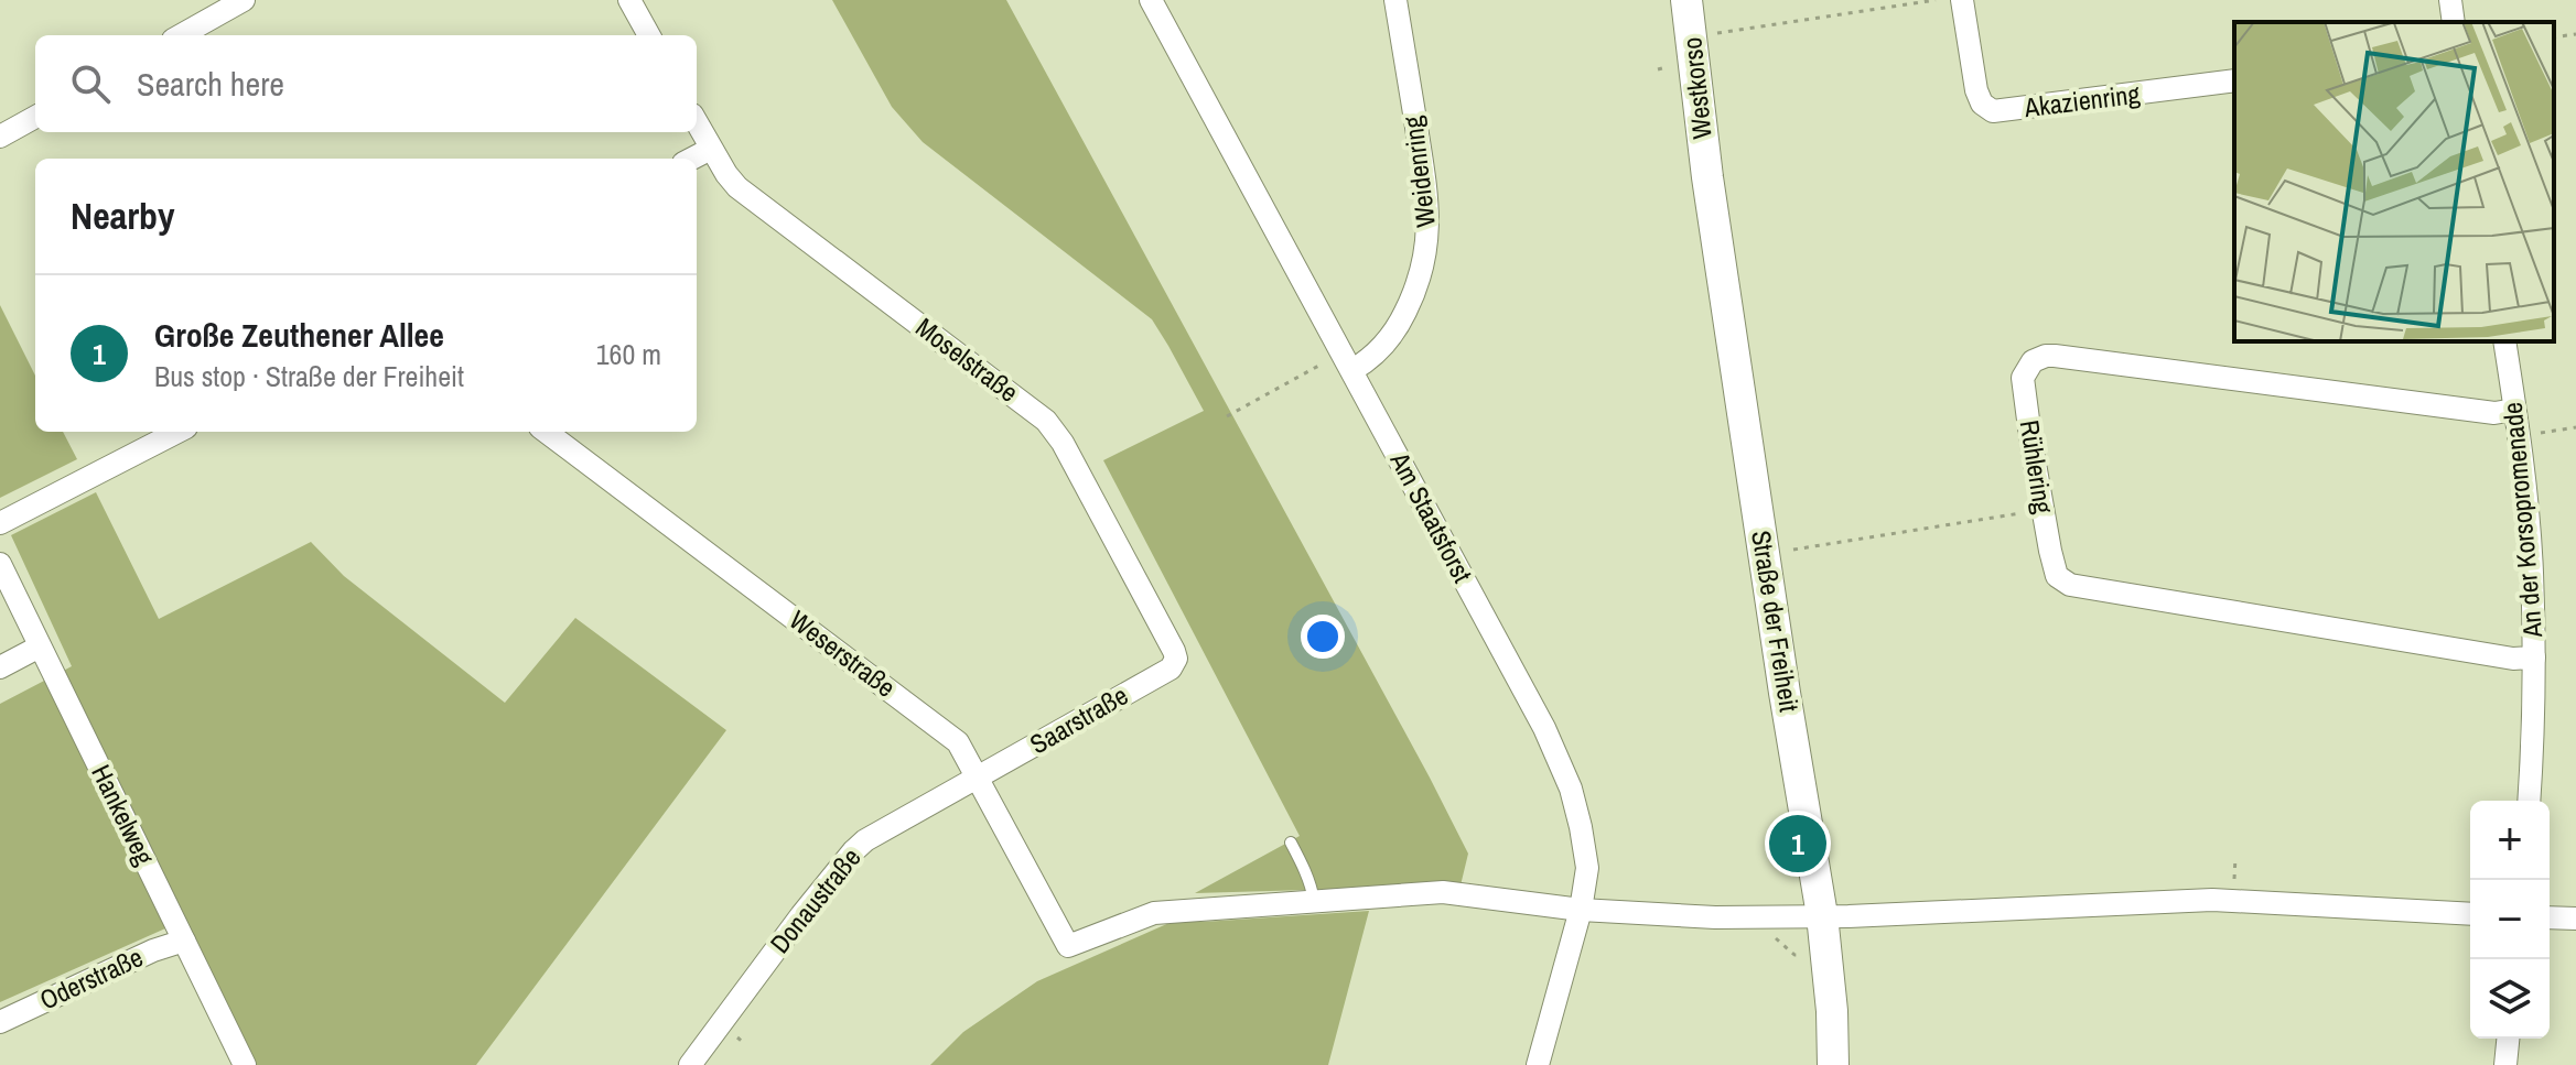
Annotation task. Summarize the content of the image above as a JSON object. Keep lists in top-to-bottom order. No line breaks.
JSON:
{"streets":{"street":["Westkorso","Akazienring","Weidenring","Moselstraße","Rühlering","Am Staatsforst","An der Korsopromenade","Straße der Freiheit","Weserstraße","Saarstraße","Hankelweg","Donaustraße","Oderstraße"]},"crossings":[["Westkorso","Straße der Freiheit"],["Weidenring","Am Staatsforst"],["Moselstraße","Saarstraße"],["Rühlering","An der Korsopromenade"],["Weserstraße","Saarstraße"],["Weserstraße","Donaustraße"],["Saarstraße","Donaustraße"],["Hankelweg","Oderstraße"]],"page":{"search":"Search here","heading":"Nearby","list":[{"mark":"1","name":"Große Zeuthener Allee","note":"Bus stop · Straße der Freiheit","value":"160 m"}],"map_buttons":["+","−"],"pins":"1"}}
